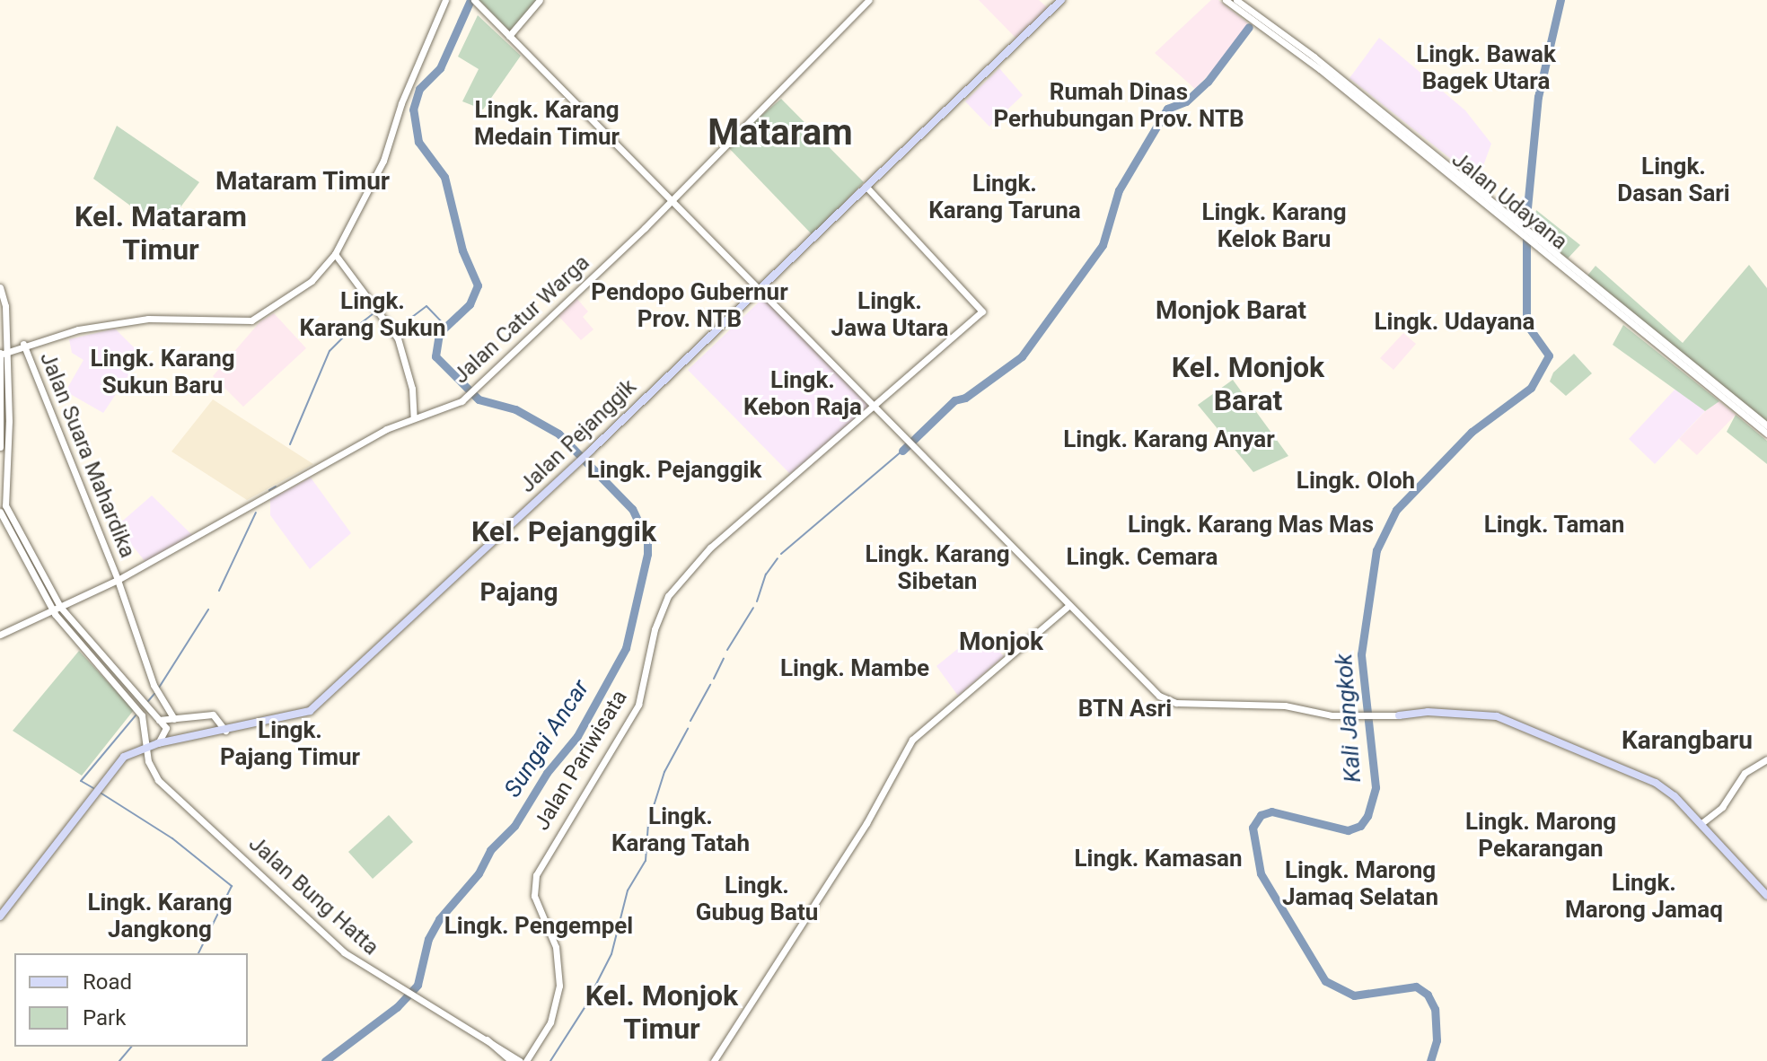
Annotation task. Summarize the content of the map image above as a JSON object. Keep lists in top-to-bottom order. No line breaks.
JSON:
{"streets":{"main road":["Jalan Pejanggik"],"street":["Jalan Udayana","Jalan Catur Warga","Jalan Suara Mahardika","Jalan Pariwisata","Jalan Bung Hatta"]},"crossings":[["Jalan Catur Warga","Jalan Suara Mahardika"],["Jalan Pejanggik","Jalan Pariwisata"],["Jalan Pejanggik","Jalan Bung Hatta"]],"districts":["Lingk. Bawak Bagek Utara","Rumah Dinas Perhubungan Prov. NTB","Lingk. Karang Medain Timur","Mataram","Lingk. Dasan Sari","Mataram Timur","Lingk. Karang Taruna","Lingk. Karang Kelok Baru","Kel. Mataram Timur","Pendopo Gubernur Prov. NTB","Lingk. Karang Sukun","Lingk. Jawa Utara","Monjok Barat","Lingk. Udayana","Lingk. Karang Sukun Baru","Kel. Monjok Barat","Lingk. Kebon Raja","Lingk. Karang Anyar","Lingk. Pejanggik","Lingk. Oloh","Lingk. Karang Mas Mas","Lingk. Taman","Kel. Pejanggik","Lingk. Karang Sibetan","Lingk. Cemara","Pajang","Monjok","Lingk. Mambe","BTN Asri","Lingk. Pajang Timur","Karangbaru","Lingk. Karang Tatah","Lingk. Marong Pekarangan","Lingk. Kamasan","Lingk. Marong Jamaq Selatan","Lingk. Marong Jamaq","Lingk. Gubug Batu","Lingk. Karang Jangkong","Lingk. Pengempel","Kel. Monjok Timur"],"water":["Kali Jangkok","Sungai Ancar"],"legend":["Road","Park"]}
